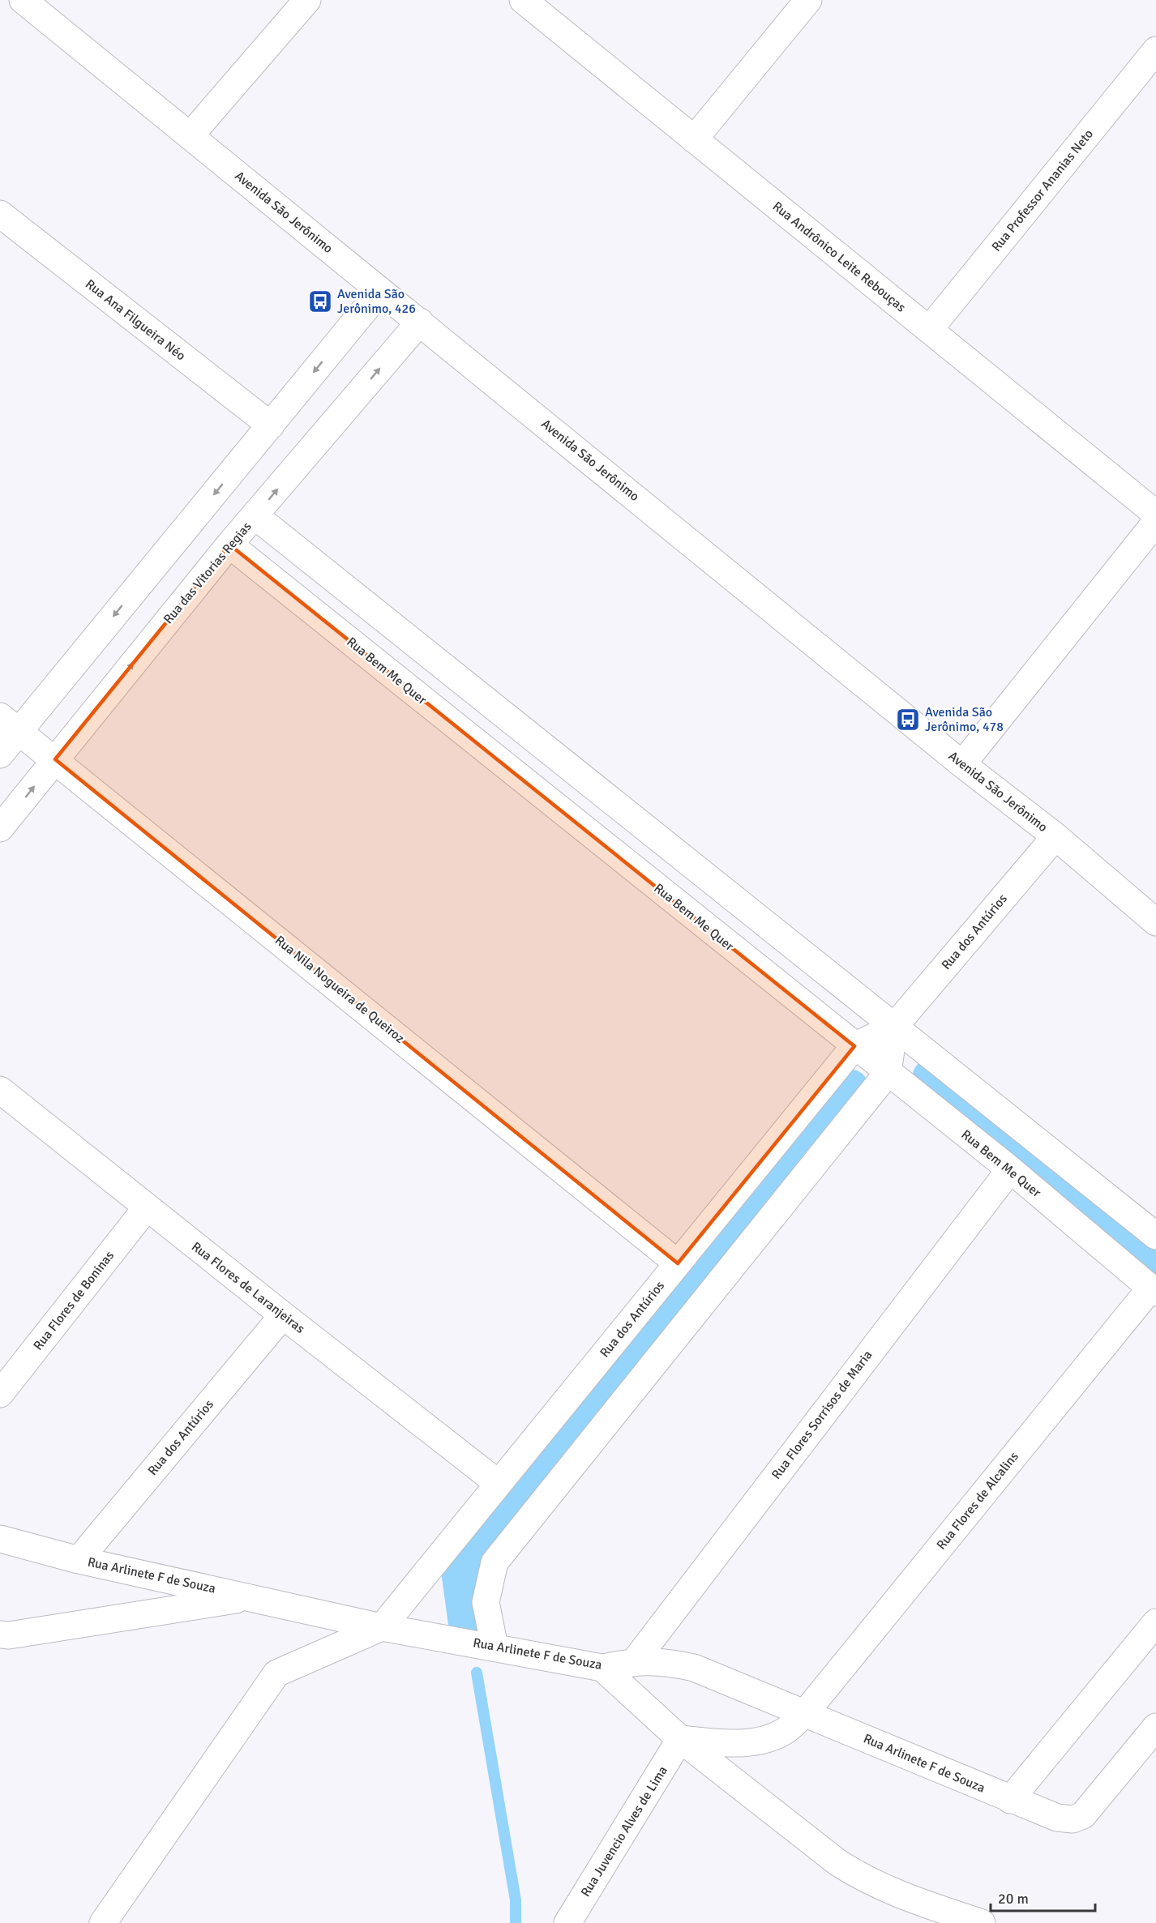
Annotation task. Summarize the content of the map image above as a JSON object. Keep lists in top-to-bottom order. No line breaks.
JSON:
{"streets":{"street":["Rua Professor Ananias Neto","Avenida São Jerônimo","Rua Andrônico Leite Rebouças","Rua Ana Filgueira Néo","Rua das Vitorias Regias","Rua Bem Me Quer","Rua dos Antúrios","Rua Nila Nogueira de Queiroz","Rua Flores de Laranjeiras","Rua Flores de Boninas","Rua Flores Sorrisos de Maria","Rua Flores de Alcalins","Rua Arlinete F de Souza","Rua Juvencio Alves de Lima"]},"crossings":[["Rua Professor Ananias Neto","Rua Andrônico Leite Rebouças"],["Avenida São Jerônimo","Rua das Vitorias Regias"],["Avenida São Jerônimo","Rua dos Antúrios"],["Rua das Vitorias Regias","Rua Bem Me Quer"],["Rua das Vitorias Regias","Rua Nila Nogueira de Queiroz"],["Rua Bem Me Quer","Rua dos Antúrios"],["Rua Bem Me Quer","Rua Flores Sorrisos de Maria"],["Rua Bem Me Quer","Rua Flores de Alcalins"],["Rua dos Antúrios","Rua Nila Nogueira de Queiroz"],["Rua dos Antúrios","Rua Flores de Laranjeiras"],["Rua dos Antúrios","Rua Arlinete F de Souza"],["Rua Flores de Laranjeiras","Rua Flores de Boninas"],["Rua Flores Sorrisos de Maria","Rua Arlinete F de Souza"],["Rua Flores de Alcalins","Rua Arlinete F de Souza"],["Rua Flores de Alcalins","Rua Juvencio Alves de Lima"]],"places":{"bus stop":["Avenida São Jerônimo, 426","Avenida São Jerônimo, 478"]},"scale_bar":"20 m"}
